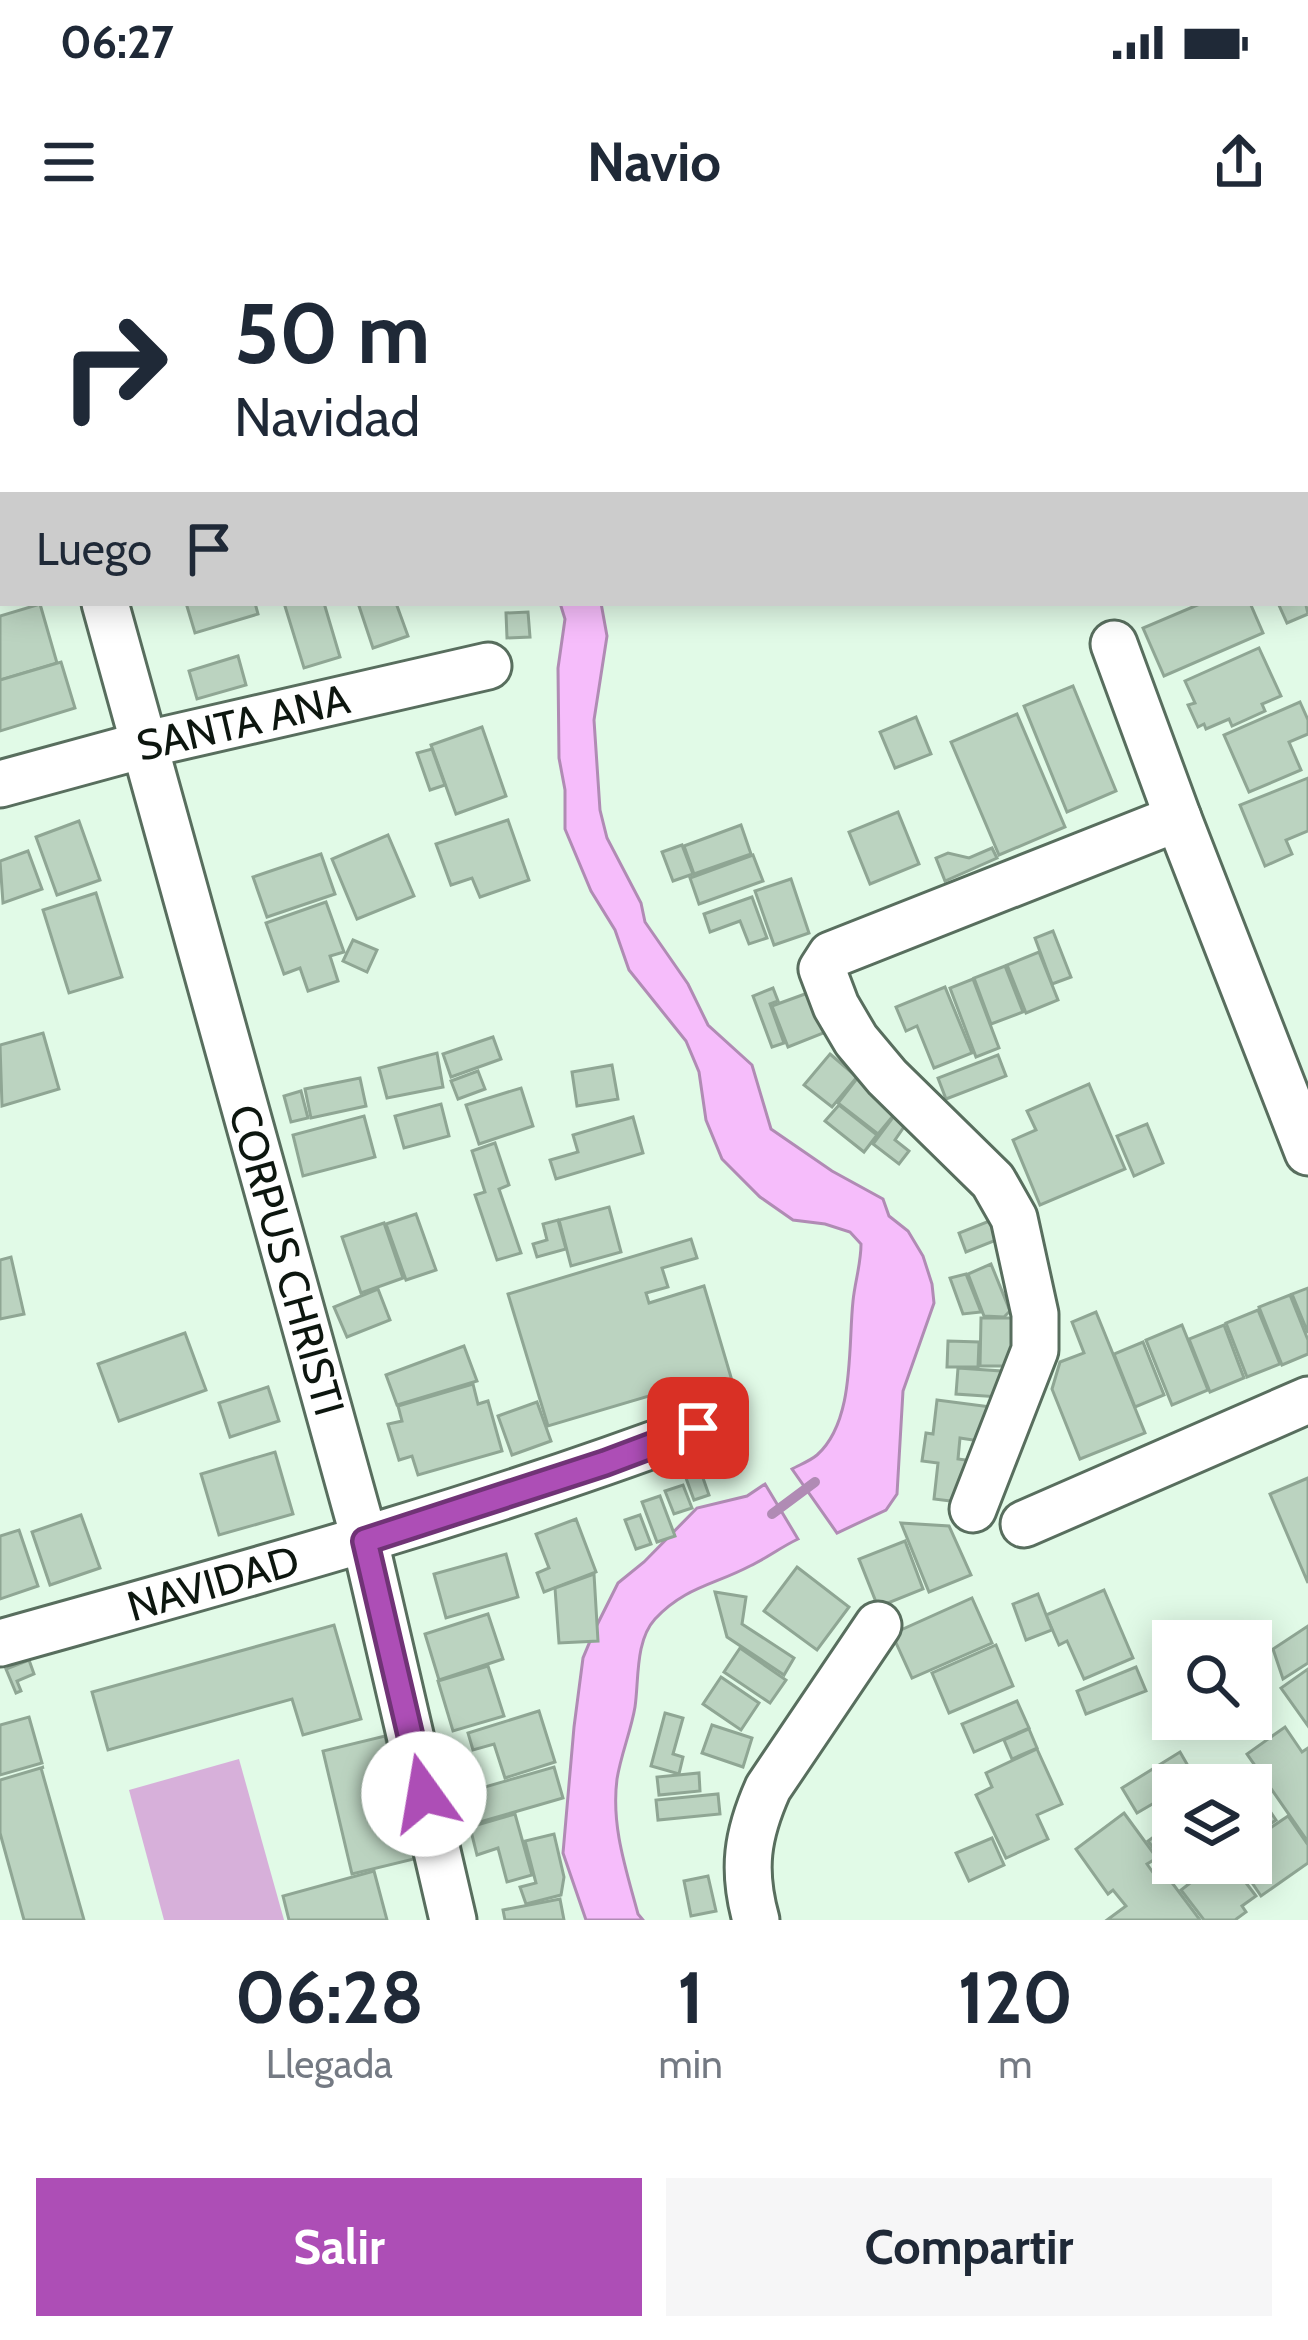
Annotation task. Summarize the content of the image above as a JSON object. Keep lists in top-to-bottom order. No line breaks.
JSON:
{"streets":{"street":["SANTA ANA","CORPUS CHRISTI","NAVIDAD"]},"crossings":[["SANTA ANA","CORPUS CHRISTI"],["CORPUS CHRISTI","NAVIDAD"]],"page":{"status":"06:27","header":"Navio","turn":["50 m","Navidad"],"then":"Luego","eta":["06:28","Llegada","1","min","120","m"],"buttons":["Salir","Compartir"]}}
